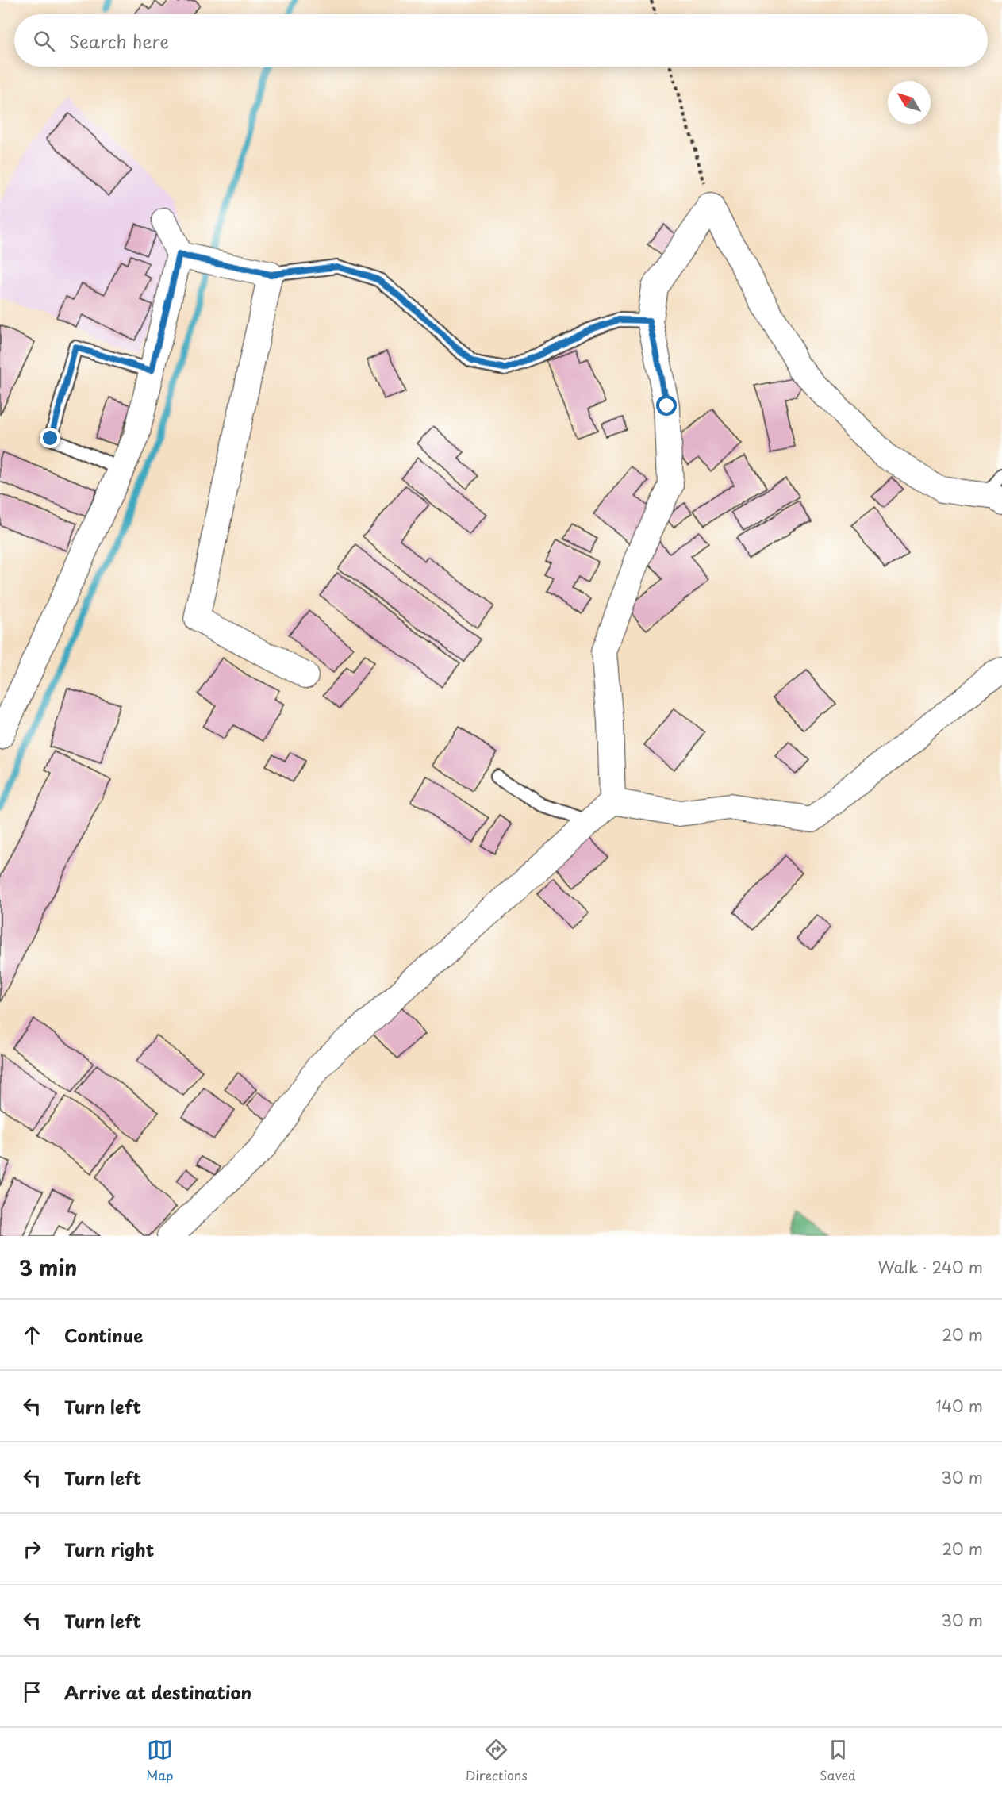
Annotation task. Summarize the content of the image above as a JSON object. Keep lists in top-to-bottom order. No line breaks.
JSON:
{"north":"top left","page":{"search":"Search here","heading":["3 min","Walk · 240 m"],"list":[["Continue","20 m"],["Turn left","140 m"],["Turn left","30 m"],["Turn right","20 m"],["Turn left","30 m"],"Arrive at destination"],"nav":["Map","Directions","Saved"]}}
